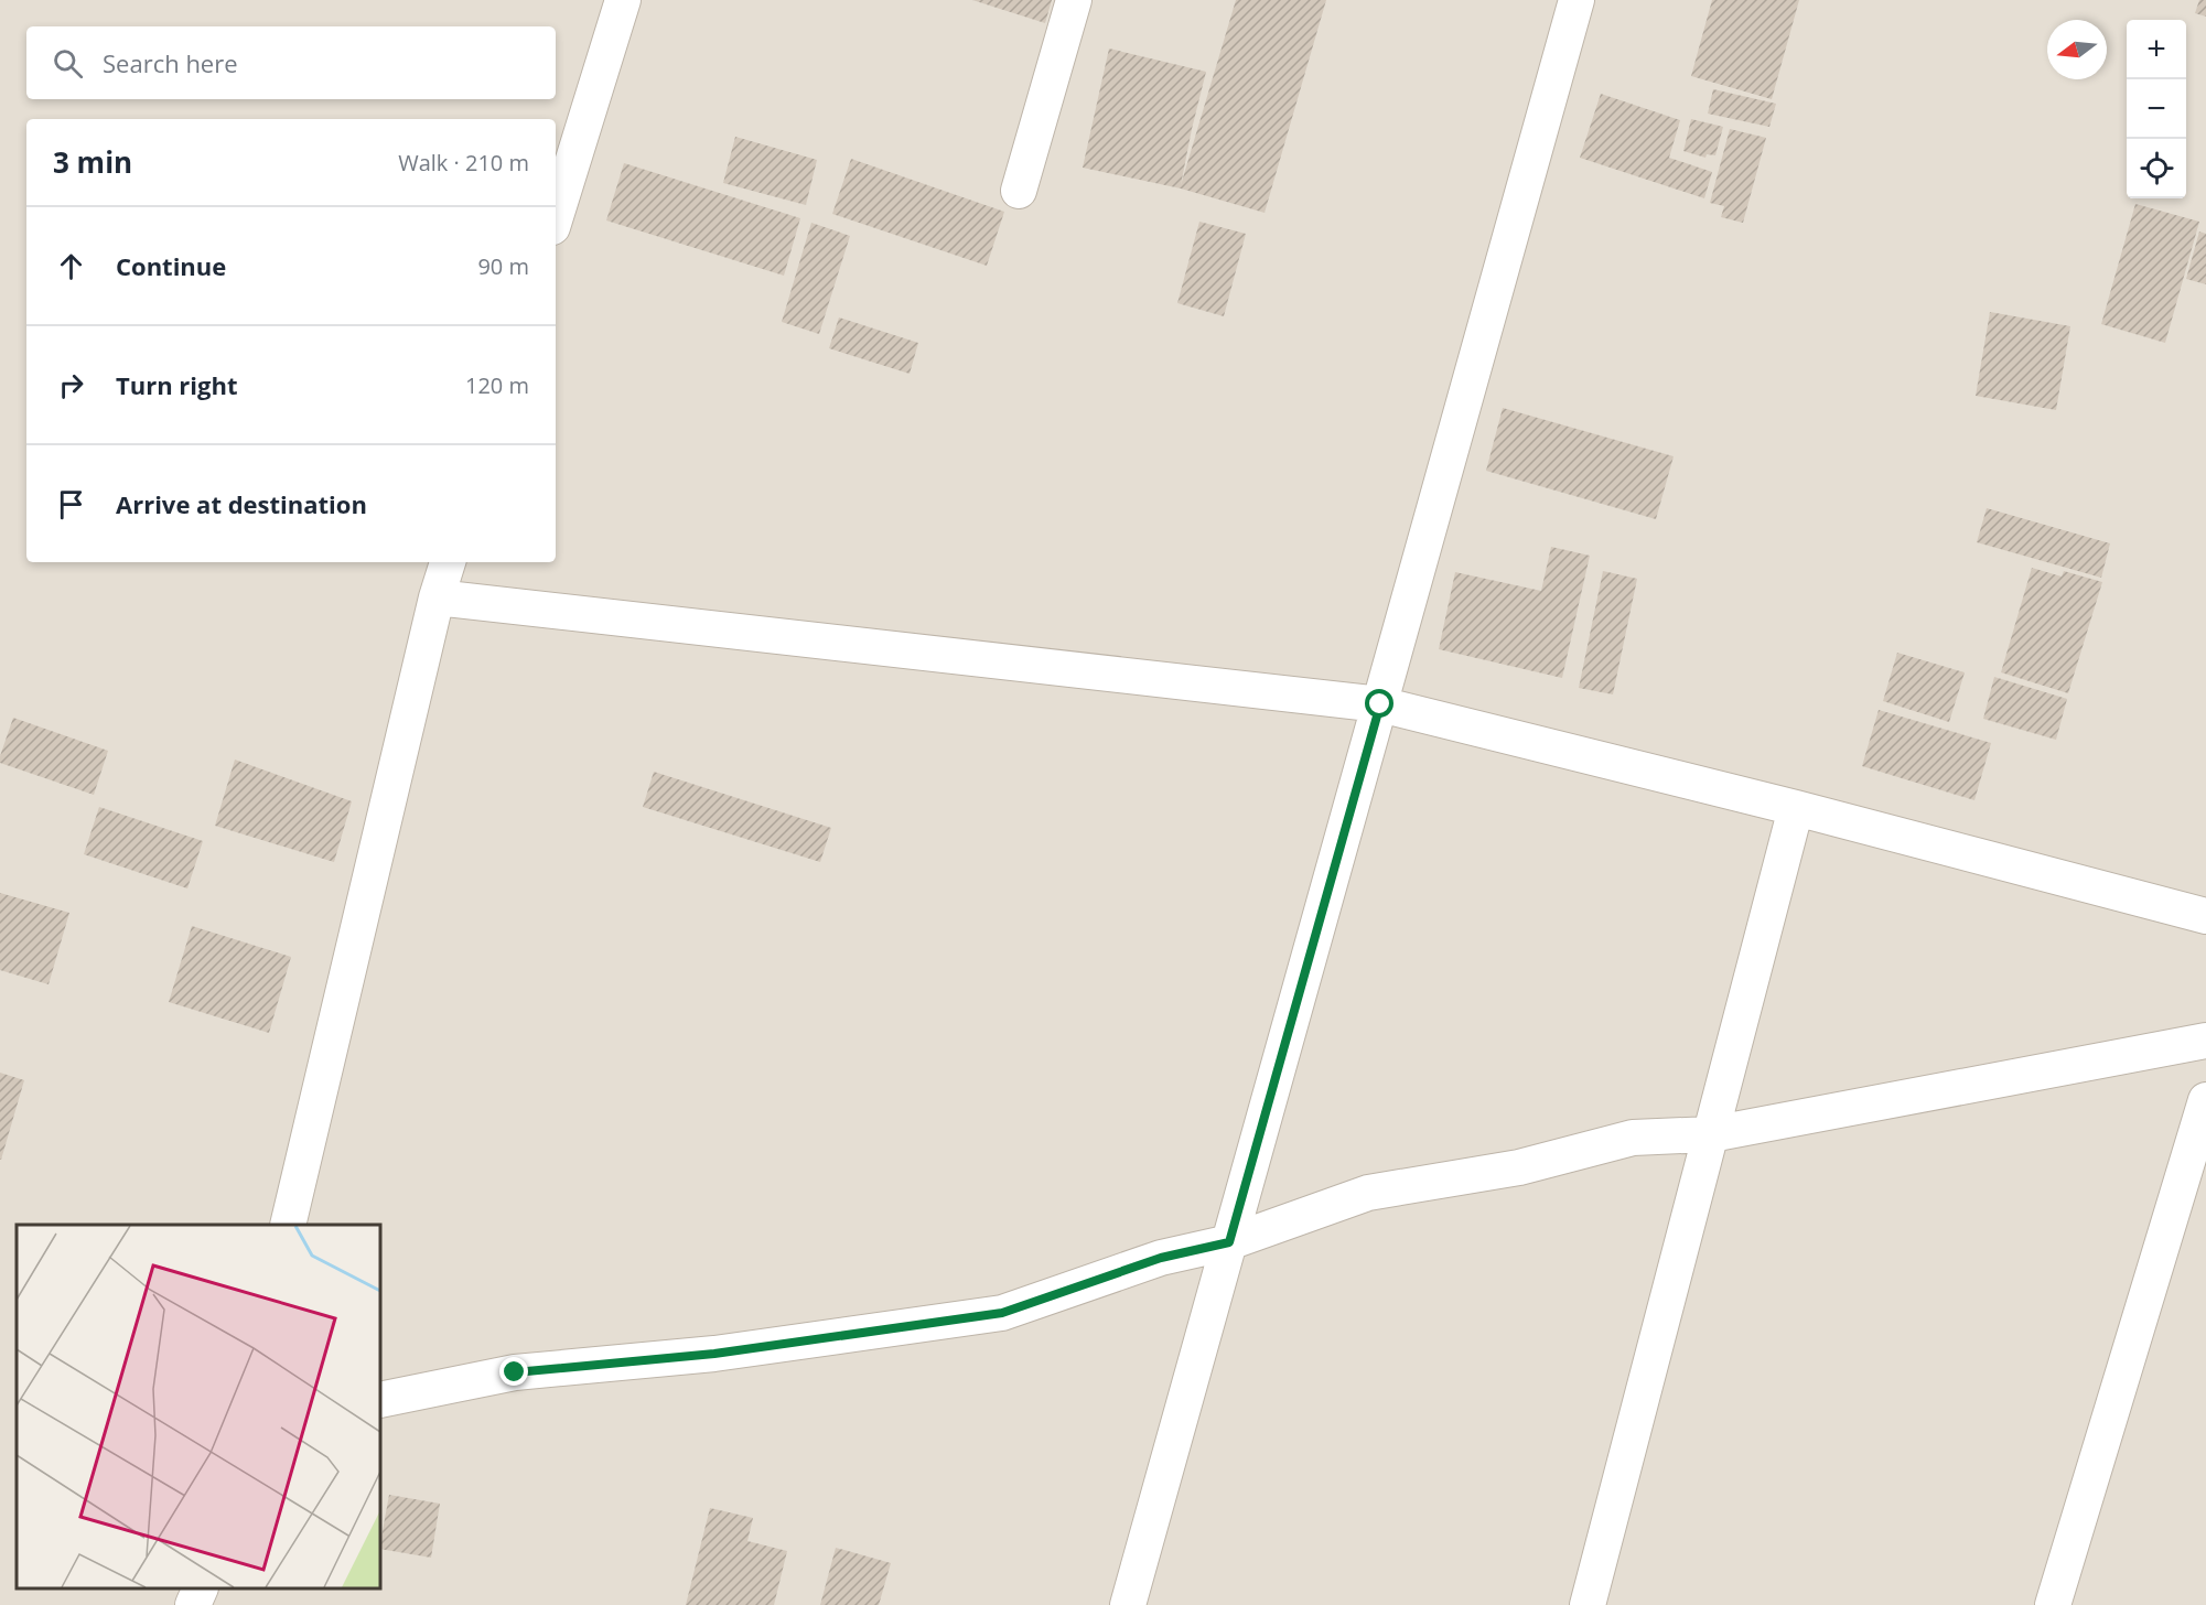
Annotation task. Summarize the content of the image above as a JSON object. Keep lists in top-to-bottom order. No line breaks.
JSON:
{"north":"left","page":{"map_buttons":["+","−"],"search":"Search here","heading":["3 min","Walk · 210 m"],"list":[["Continue","90 m"],["Turn right","120 m"],"Arrive at destination"]}}
